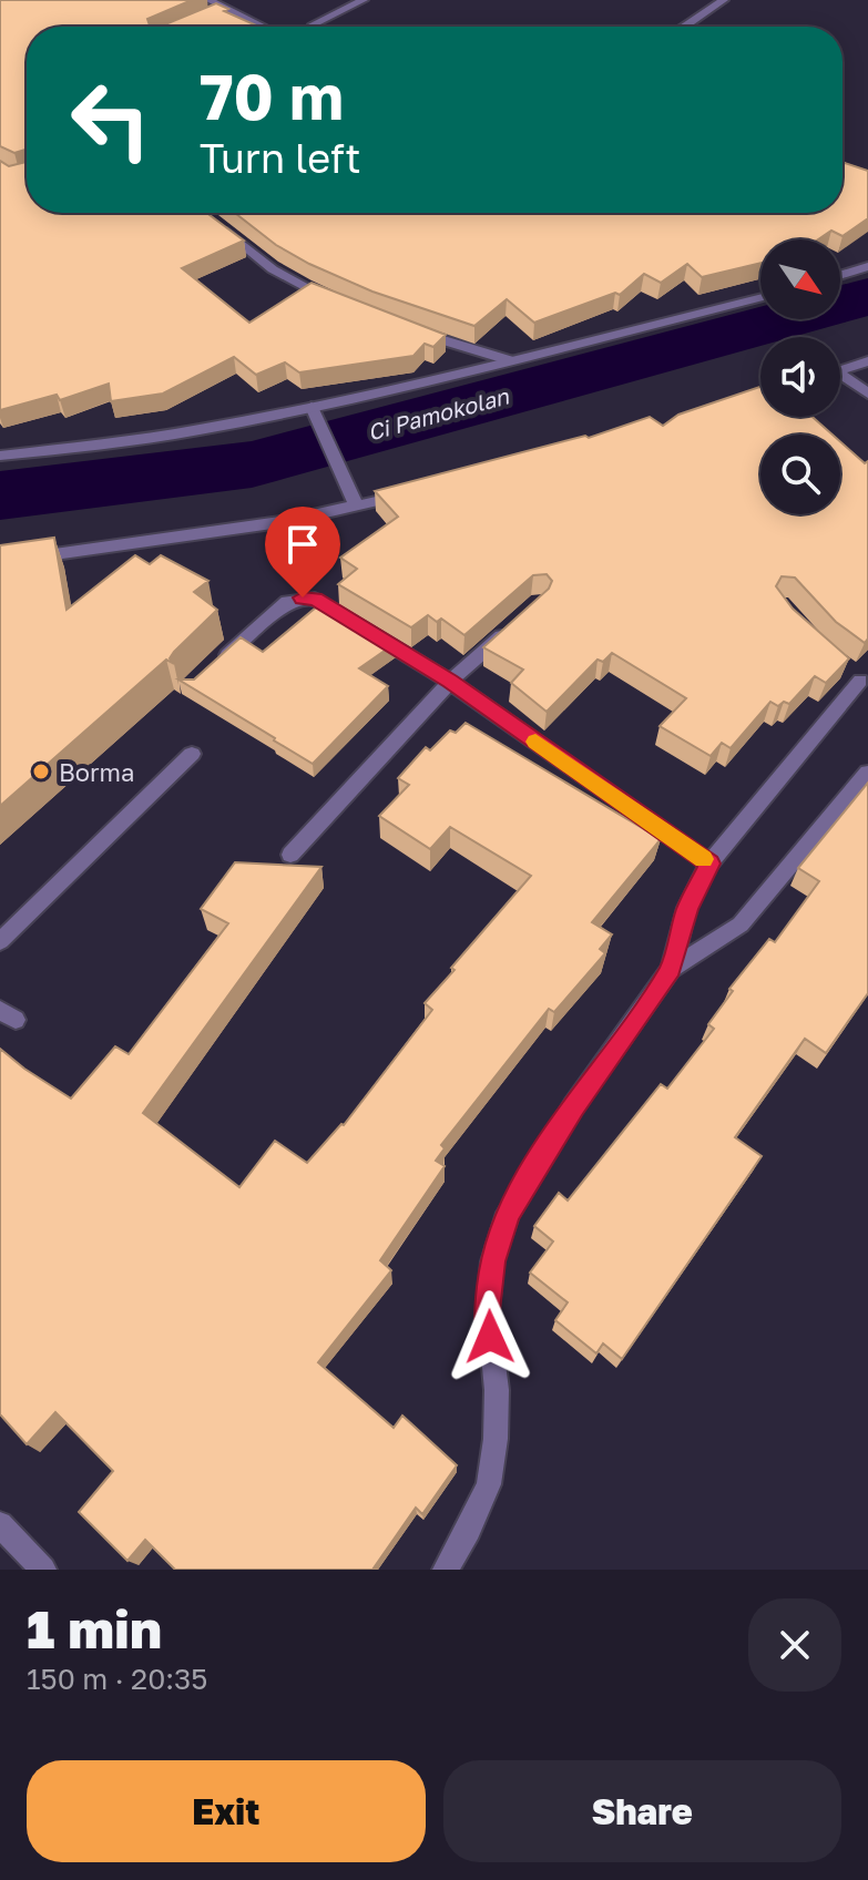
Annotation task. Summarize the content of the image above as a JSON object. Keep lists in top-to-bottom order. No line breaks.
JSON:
{"water":["Ci Pamokolan"],"places":["Borma"],"north":"bottom right","page":{"turn":["70 m","Turn left"],"heading":["1 min","150 m · 20:35"],"buttons":["Exit","Share"]}}
